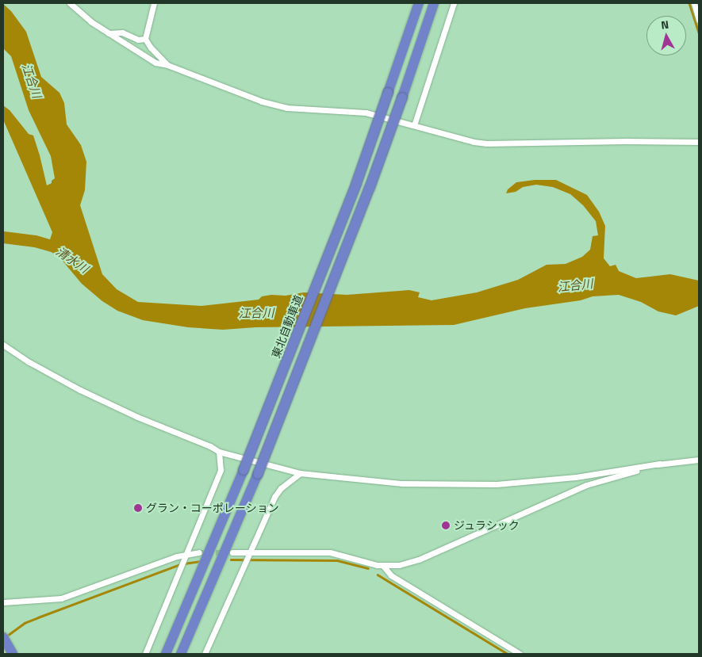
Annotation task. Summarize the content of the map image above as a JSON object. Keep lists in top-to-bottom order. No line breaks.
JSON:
{"streets":{"highway":["東北自動車道"]},"water":["江合川","清水川"],"places":["グラン・コーポレーション","ジュラシック"],"north":"top"}
